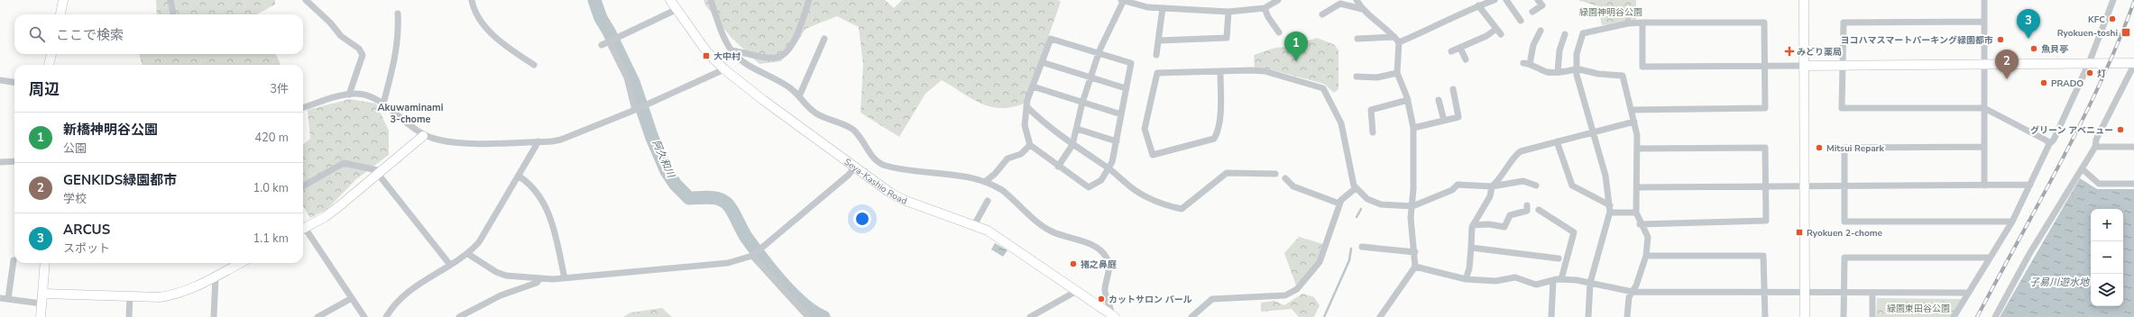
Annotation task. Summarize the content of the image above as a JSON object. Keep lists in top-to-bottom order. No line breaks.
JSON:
{"streets":{"street":["Seya-Kashio Road"]},"districts":["Akuwaminami 3-chome"],"water":["阿久和川","子易川遊水地"],"parks":["緑園神明谷公園","緑園東田谷公園"],"places":{"other":["KFC","ヨコハマスマートパーキング緑園都市","魚貝亭","灯","PRADO","グリーン アベニュー","Mitsui Repark","猪之鼻庭","カットサロン パール"],"transit":["Ryokuen-toshi","大中村","Ryokuen 2-chome"],"health":["みどり薬局"]},"page":{"pins":["3","1","2"],"search":"ここで検索","heading":["周辺","3件"],"list":[{"mark":"1","name":"新橋神明谷公園","note":"公園","value":"420 m"},{"mark":"2","name":"GENKIDS緑園都市","note":"学校","value":"1.0 km"},{"mark":"3","name":"ARCUS","note":"スポット","value":"1.1 km"}],"map_buttons":["+","−"]}}
